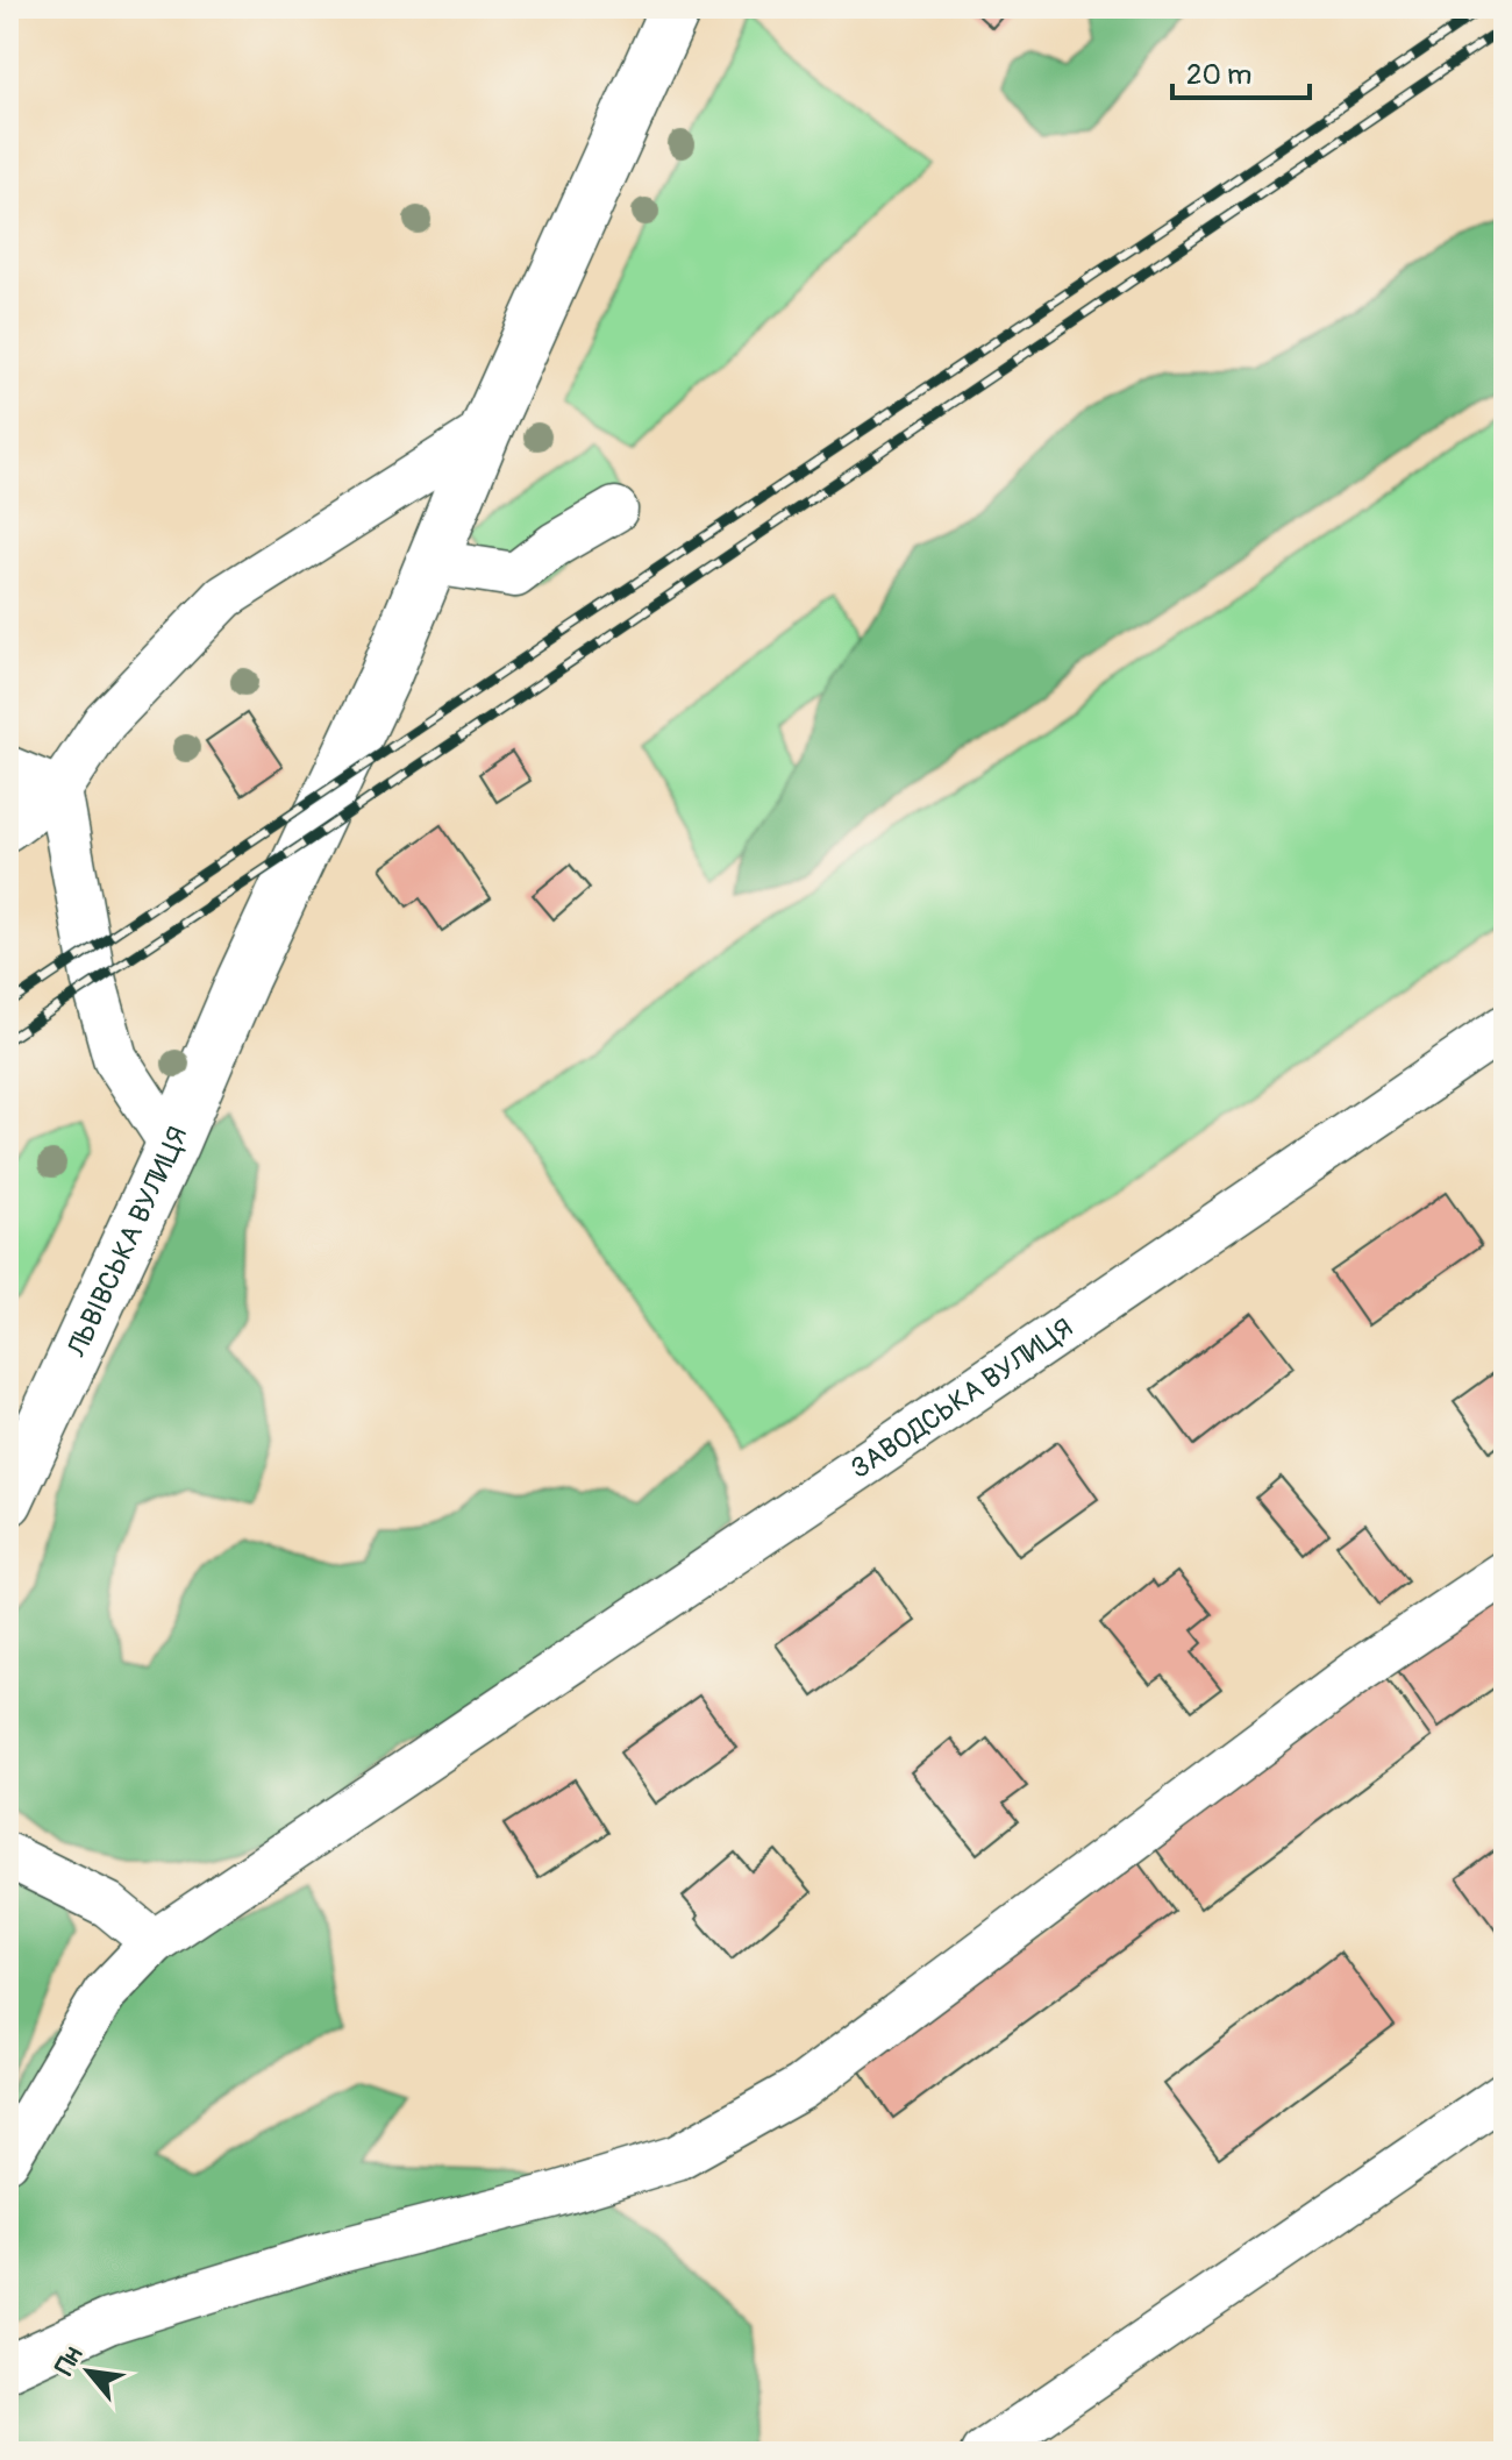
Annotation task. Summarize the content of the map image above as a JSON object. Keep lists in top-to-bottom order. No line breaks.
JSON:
{"streets":{"highway":["ЛЬВІВСЬКА ВУЛИЦЯ"],"street":["ЗАВОДСЬКА ВУЛИЦЯ"]},"scale_bar":"20 m","north":"top left"}
